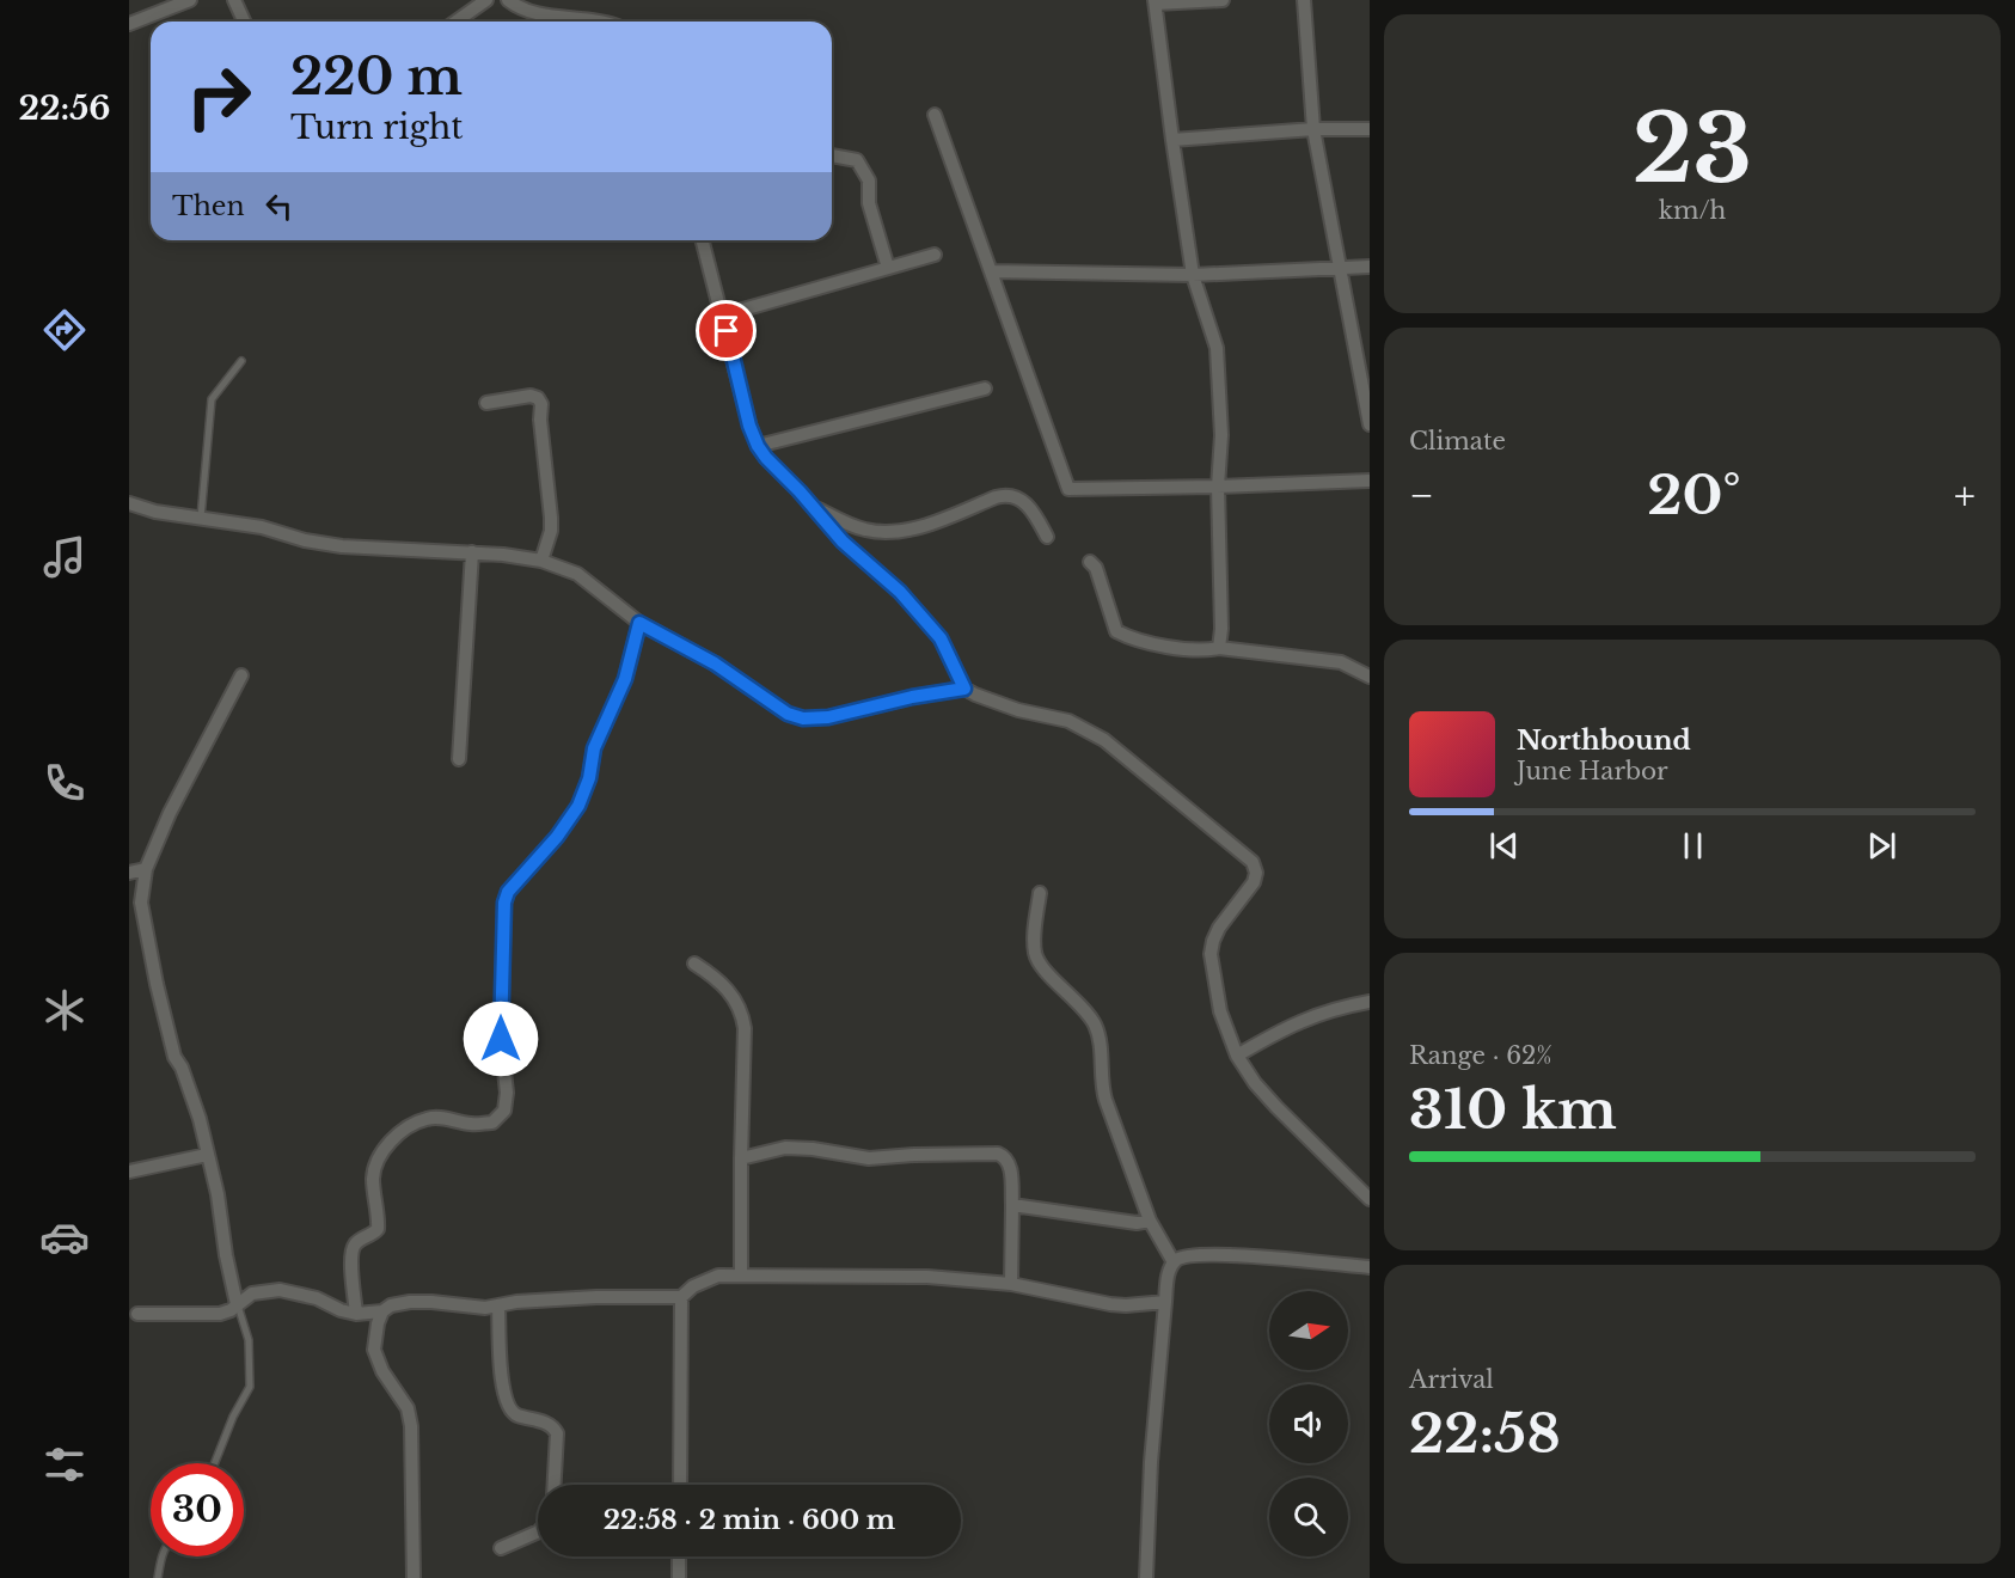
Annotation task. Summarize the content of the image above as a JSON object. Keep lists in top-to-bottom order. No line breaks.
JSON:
{"north":"right","page":{"tabs":"22:56","tile":[["23","km/h"],"Climate",["Range · 62%","310 km"],["Arrival","22:58"]],"turn":["220 m","Turn right"],"then":"Then","heat":["−","20°","+"],"song":["Northbound","June Harbor"],"limit":"30","trip":"22:58 · 2 min · 600 m"}}
